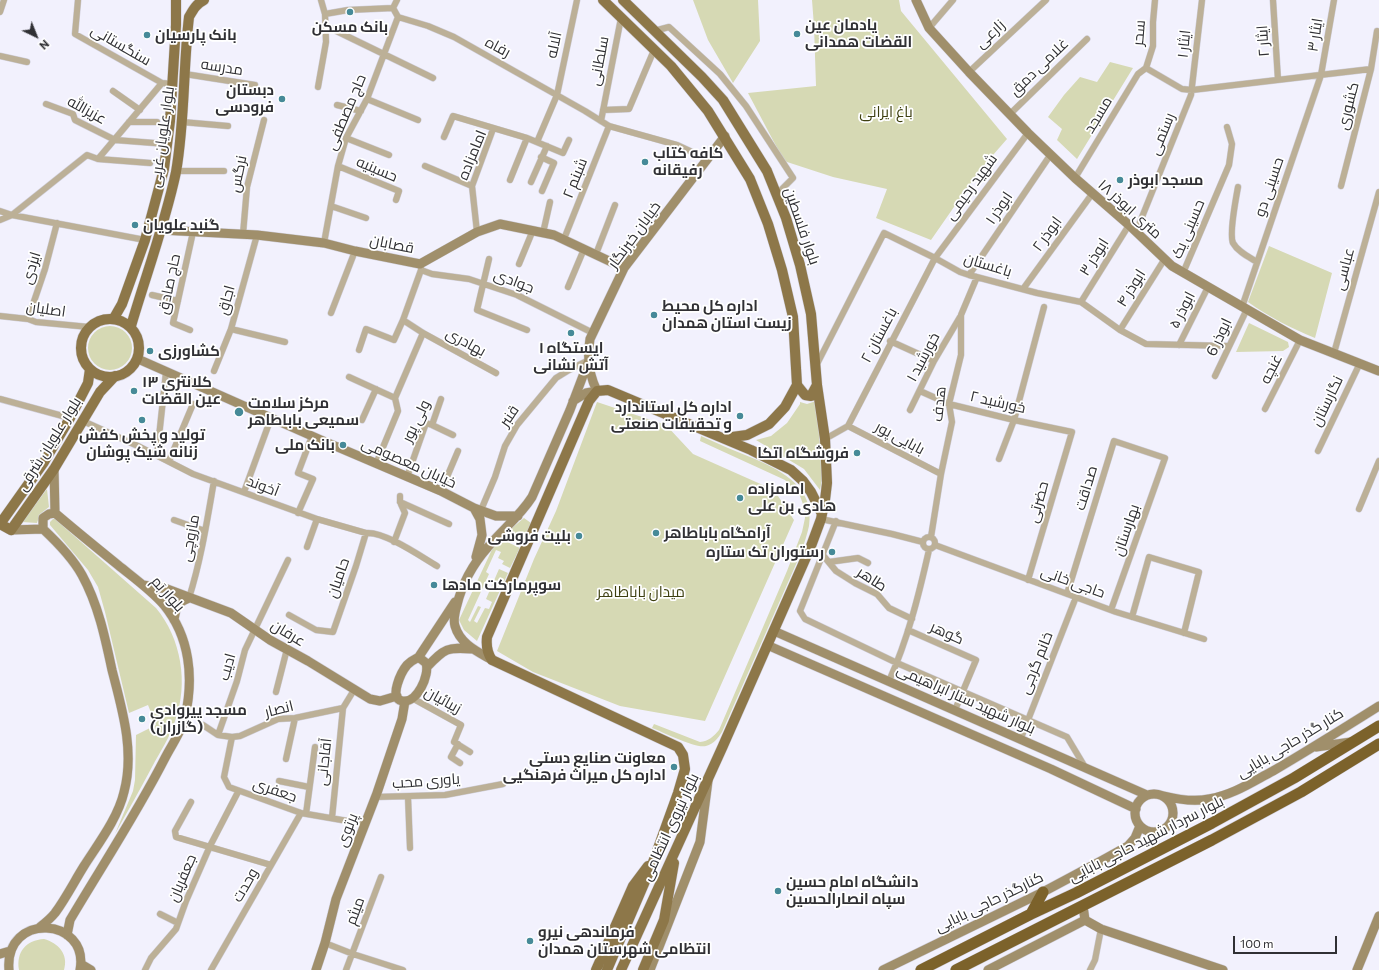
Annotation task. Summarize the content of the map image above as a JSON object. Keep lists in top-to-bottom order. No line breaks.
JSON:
{"streets":{"highway":["بلوار سردار شهید حاجی بابایی"],"main road":["بلوار علویان غربی","۱۸ متری ابوذر","بلوار فلسطین","خیابان خبرنگار","قصابان","بلوار علویان شرقی","خیابان معصومی","بلوار بَم","عرفان","بلوار شهید ستار ابراهیمی","کنار گذر حاجی بابایی","بلوار نیروی انتظامی","پرتوی","کنارگذر حاجی بابایی"],"street":["سحر","زارعی","ایثار ۳","ایثار ۲","ایثار ۱","سنگستانی","آلاله","رفاه","سلطانی","مدرسه","غلامی دمق","کشوری","عزیزالله","حاج مصطفی","مسجد","رستمی","امامزاده","حسینیه","نرگس","شبنم ۲","شهید رحیمی","حسینی دو","ابوذر ۱","حسینی یک","ابوذر ۲","ابوذر ۳","باغستان","ایزدی","عباسی","جوادی","حاج صادق","ابوذر ۴","اجاق","اصلیان","ابوذر ۵","باغستان ۲","ابوذر 6","بهادری","خورشید ۱","غنچه","نگارستان","خورشید ۲","هدف","قنبر","ولی پور","بابایی پور","آخوند","صداقت","حضرتی","بهارستان","مازوچی","حامیان","طاهر","حاجی خانی","گوهر","خانم گرجی","ادیب","زیبائیان","انصار","آقاجانی","یاوری محب","جعفری","جعفریان","وحدت","میثم"]},"crossings":[["سحر","مسجد"],["زارعی","۱۸ متری ابوذر"],["ایثار ۳","حسینی دو"],["ایثار ۱","رستمی"],["سنگستانی","بلوار علویان غربی"],["آلاله","رفاه"],["رفاه","سلطانی"],["رفاه","حاج مصطفی"],["رفاه","شبنم ۲"],["رفاه","خیابان خبرنگار"],["سلطانی","بلوار فلسطین"],["مدرسه","بلوار علویان غربی"],["غلامی دمق","۱۸ متری ابوذر"],["حاج مصطفی","حسینیه"],["حاج مصطفی","قصابان"],["مسجد","۱۸ متری ابوذر"],["رستمی","۱۸ متری ابوذر"],["بلوار علویان غربی","قصابان"],["بلوار علویان غربی","اصلیان"],["بلوار علویان غربی","بلوار علویان شرقی"],["بلوار علویان غربی","خیابان معصومی"],["امامزاده","قصابان"],["نرگس","قصابان"],["شبنم ۲","قصابان"],["شهید رحیمی","۱۸ متری ابوذر"],["شهید رحیمی","باغستان"],["شهید رحیمی","باغستان ۲"],["حسینی دو","۱۸ متری ابوذر"],["حسینی دو","ابوذر 6"],["ابوذر ۱","۱۸ متری ابوذر"],["ابوذر ۱","باغستان"],["۱۸ متری ابوذر","حسینی یک"],["۱۸ متری ابوذر","ابوذر ۲"],["۱۸ متری ابوذر","ابوذر ۳"],["۱۸ متری ابوذر","عباسی"],["۱۸ متری ابوذر","ابوذر ۴"],["۱۸ متری ابوذر","ابوذر ۵"],["۱۸ متری ابوذر","ابوذر 6"],["۱۸ متری ابوذر","غنچه"],["۱۸ متری ابوذر","نگارستان"],["بلوار فلسطین","خیابان خبرنگار"],["بلوار فلسطین","باغستان"],["ابوذر ۲","باغستان"],["خیابان خبرنگار","قصابان"],["خیابان خبرنگار","جوادی"],["خیابان خبرنگار","قنبر"],["خیابان خبرنگار","خیابان معصومی"],["قصابان","جوادی"],["قصابان","حاج صادق"],["قصابان","اجاق"],["ابوذر ۳","باغستان"],["باغستان","ابوذر ۴"],["باغستان","ابوذر ۵"],["باغستان","باغستان ۲"],["باغستان","ابوذر 6"],["باغستان","هدف"],["ایزدی","اصلیان"],["اصلیان","بلوار علویان شرقی"],["اصلیان","خیابان معصومی"],["باغستان ۲","بابایی پور"],["بهادری","ولی پور"],["خورشید ۱","خورشید ۲"],["خورشید ۱","هدف"],["خورشید ۲","هدف"],["خورشید ۲","حضرتی"],["هدف","بابایی پور"],["هدف","حاجی خانی"],["قنبر","خیابان معصومی"],["ولی پور","خیابان معصومی"],["بلوار علویان شرقی","خیابان معصومی"],["بلوار علویان شرقی","آخوند"],["آخوند","مازوچی"],["آخوند","حامیان"],["صداقت","بهارستان"],["صداقت","حاجی خانی"],["حضرتی","حاجی خانی"],["بهارستان","حاجی خانی"],["مازوچی","عرفان"],["حاجی خانی","خانم گرجی"],["بلوار بَم","عرفان"],["عرفان","ادیب"],["خانم گرجی","بلوار شهید ستار ابراهیمی"],["ادیب","انصار"],["بلوار شهید ستار ابراهیمی","کنار گذر حاجی بابایی"],["بلوار شهید ستار ابراهیمی","بلوار نیروی انتظامی"],["بلوار شهید ستار ابراهیمی","کنارگذر حاجی بابایی"],["زیبائیان","پرتوی"],["انصار","آقاجانی"],["انصار","جعفری"],["کنار گذر حاجی بابایی","کنارگذر حاجی بابایی"],["آقاجانی","جعفری"],["یاوری محب","پرتوی"],["جعفری","پرتوی"],["جعفری","جعفریان"],["جعفری","وحدت"]],"parks":["باغ ایرانی","میدان باباطاهر"],"places":["بانک مسکن","یادمان عین القضات همدانی","بانک پارسیان","دبستان فرودسی","کافه کتاب رفیقانه","مسجد ابوذر","گنبد علویان","اداره کل محیط زیست استان همدان","ایستگاه ۱ آتش نشانی","کشاورزی","کلانتری ۱۳ عین القضات","مرکز سلامت سمیعی باباطاهر","اداره کل استاندارد و تحقیقات صنعتی","تولید و پخش کفش زنانه شیک پوشان","بانک ملی","فروشگاه اتکا","امامزاده هادی بن علی","آرامگاه باباطاهر","بلیت فروشی","رستوران تک ستاره","سوپرمارکت مادها","مسجد پیروادی (گازران)","معاونت صنایع دستی اداره کل میراث فرهنگیی","دانشگاه امام حسین سپاه انصارالحسین","فرماندهی نیرو انتظامی شهرستان همدان"],"scale_bar":"100 m","north":"bottom right"}
